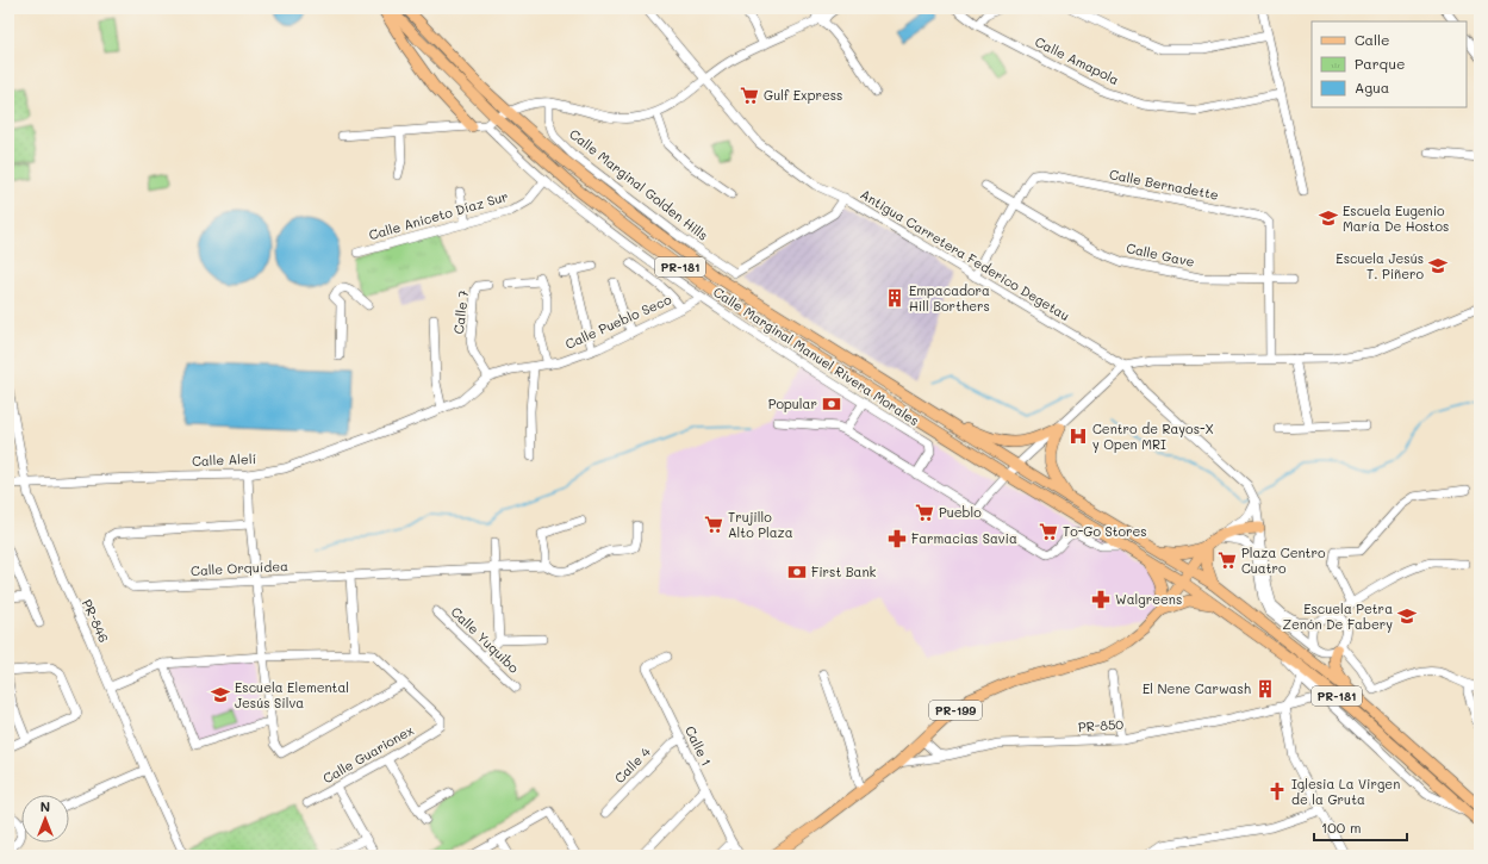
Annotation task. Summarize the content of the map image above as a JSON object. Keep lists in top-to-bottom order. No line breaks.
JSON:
{"streets":{"main road":["PR-181","PR-199"],"street":["Calle Amapola","Calle Marginal Golden Hills","Calle Bernadette","Calle Aniceto Díaz Sur","Antigua Carretera Federico Degetau","Calle Gave","Calle 7","Calle Pueblo Seco","Calle Marginal Manuel Rivera Morales","Calle Alelí","Calle Orquídea","PR-846","Calle Yuquibo","PR-850","Calle 1","Calle Guarionex","Calle 4"]},"crossings":[["Calle Marginal Golden Hills","Antigua Carretera Federico Degetau"],["Calle Bernadette","Antigua Carretera Federico Degetau"],["Calle Bernadette","Calle Gave"],["Calle Aniceto Díaz Sur","Calle Marginal Manuel Rivera Morales"],["Antigua Carretera Federico Degetau","PR-199"],["PR-181","PR-199"],["Calle 7","Calle Pueblo Seco"],["Calle Pueblo Seco","Calle Marginal Manuel Rivera Morales"],["Calle Pueblo Seco","Calle Alelí"],["Calle Alelí","PR-846"],["PR-199","PR-850"],["Calle 1","Calle 4"]],"places":{"supermarket":["Gulf Express","Pueblo","Trujillo Alto Plaza","To-Go Stores","Plaza Centro Cuatro"],"school or university":["Escuela Eugenio María De Hostos","Escuela Jesús T. Piñero","Escuela Petra Zenón De Fabery","Escuela Elemental Jesús Silva"],"building":["Empacadora Hill Borthers","El Nene Carwash"],"bank":["Popular","First Bank"],"hospital":["Centro de Rayos-X y Open MRI"],"pharmacy":["Farmacias Savia","Walgreens"],"church":["Iglesia La Virgen de la Gruta"]},"legend":["Calle","Parque","Agua"],"scale_bar":"100 m","north":"top"}
